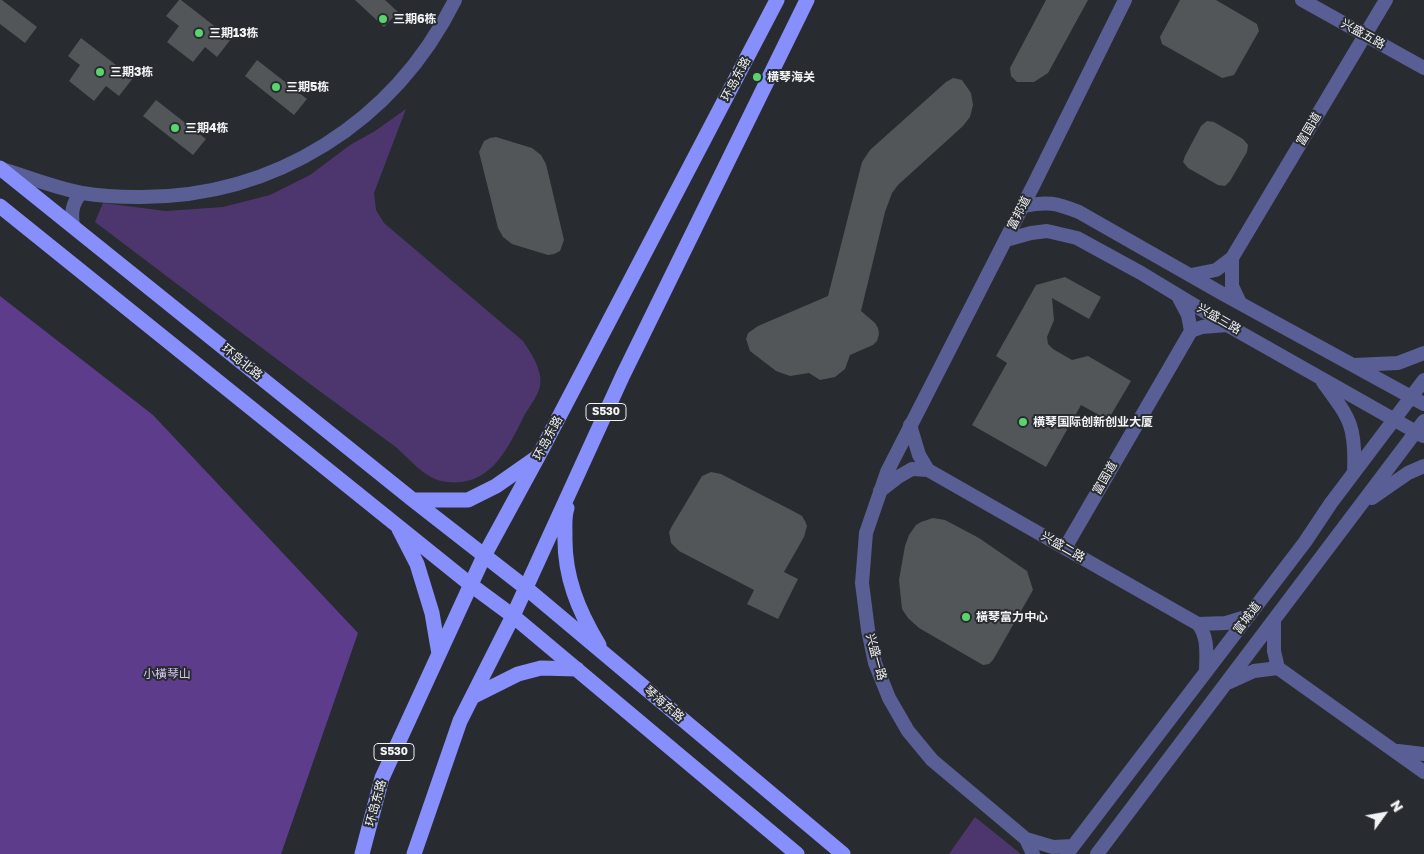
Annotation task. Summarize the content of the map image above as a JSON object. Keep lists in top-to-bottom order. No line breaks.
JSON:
{"streets":{"main road":["环岛东路","环岛北路","S530","琴海东路"],"street":["兴盛五路","富国道","富邦道","兴盛三路","兴盛二路","富城道","兴盛一路"]},"crossings":[["兴盛五路","富国道"],["环岛东路","环岛北路"],["环岛东路","琴海东路"],["富国道","兴盛二路"],["富邦道","兴盛三路"],["富邦道","兴盛一路"],["兴盛三路","富城道"],["环岛北路","琴海东路"],["S530","琴海东路"]],"parks":["小橫琴山"],"places":["三期6栋","三期13栋","三期3栋","横琴海关","三期5栋","三期4栋","横琴国际创新创业大厦","橫琴富力中心"],"north":"top right"}
